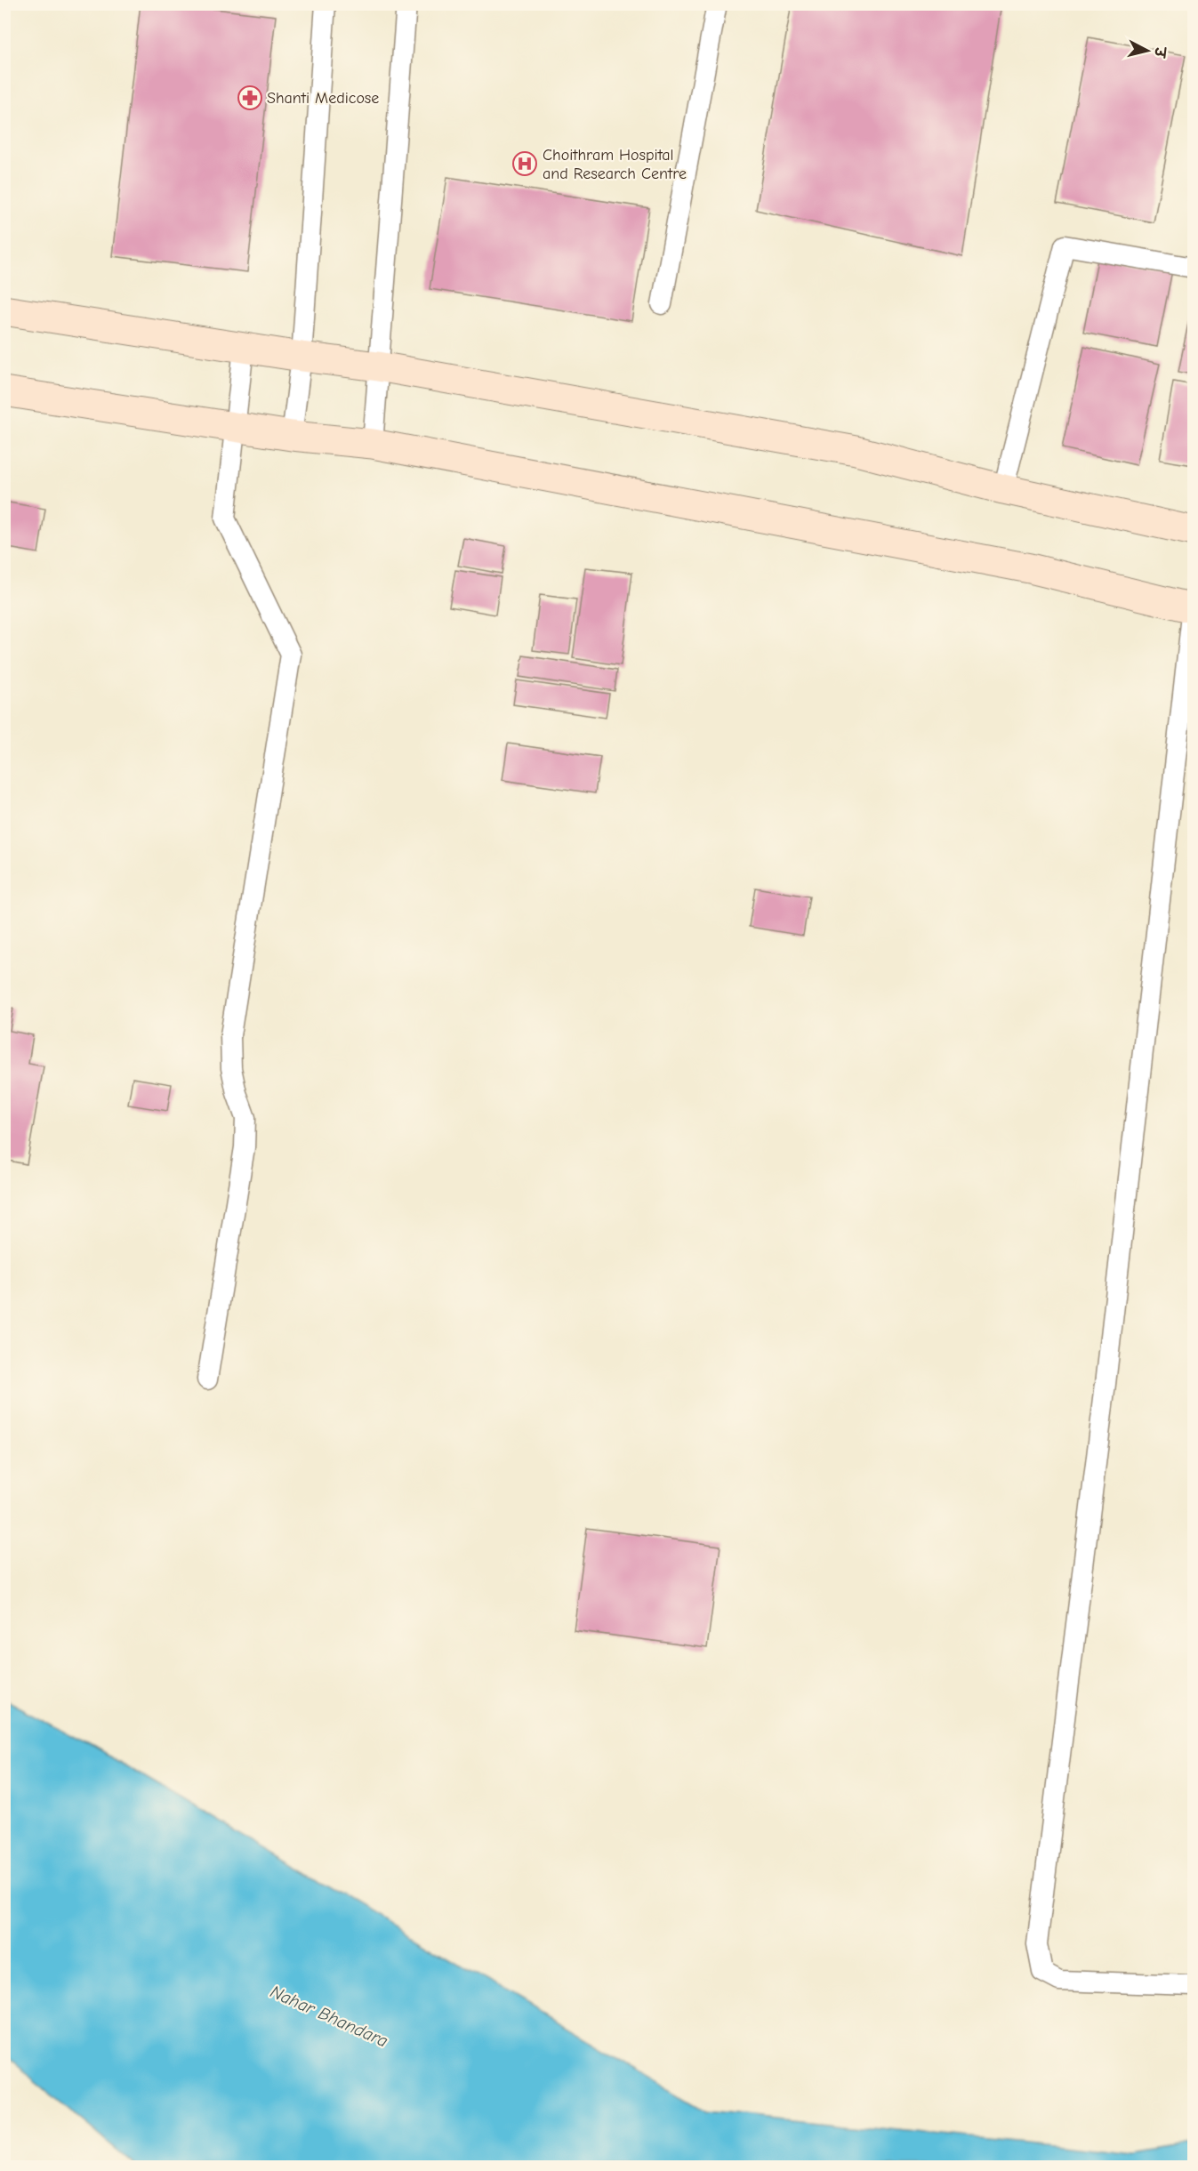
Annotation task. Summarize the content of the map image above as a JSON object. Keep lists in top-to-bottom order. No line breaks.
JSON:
{"water":["Nahar Bhandara"],"places":{"pharmacy":["Shanti Medicose"],"hospital":["Choithram Hospital and Research Centre"]},"north":"right"}
